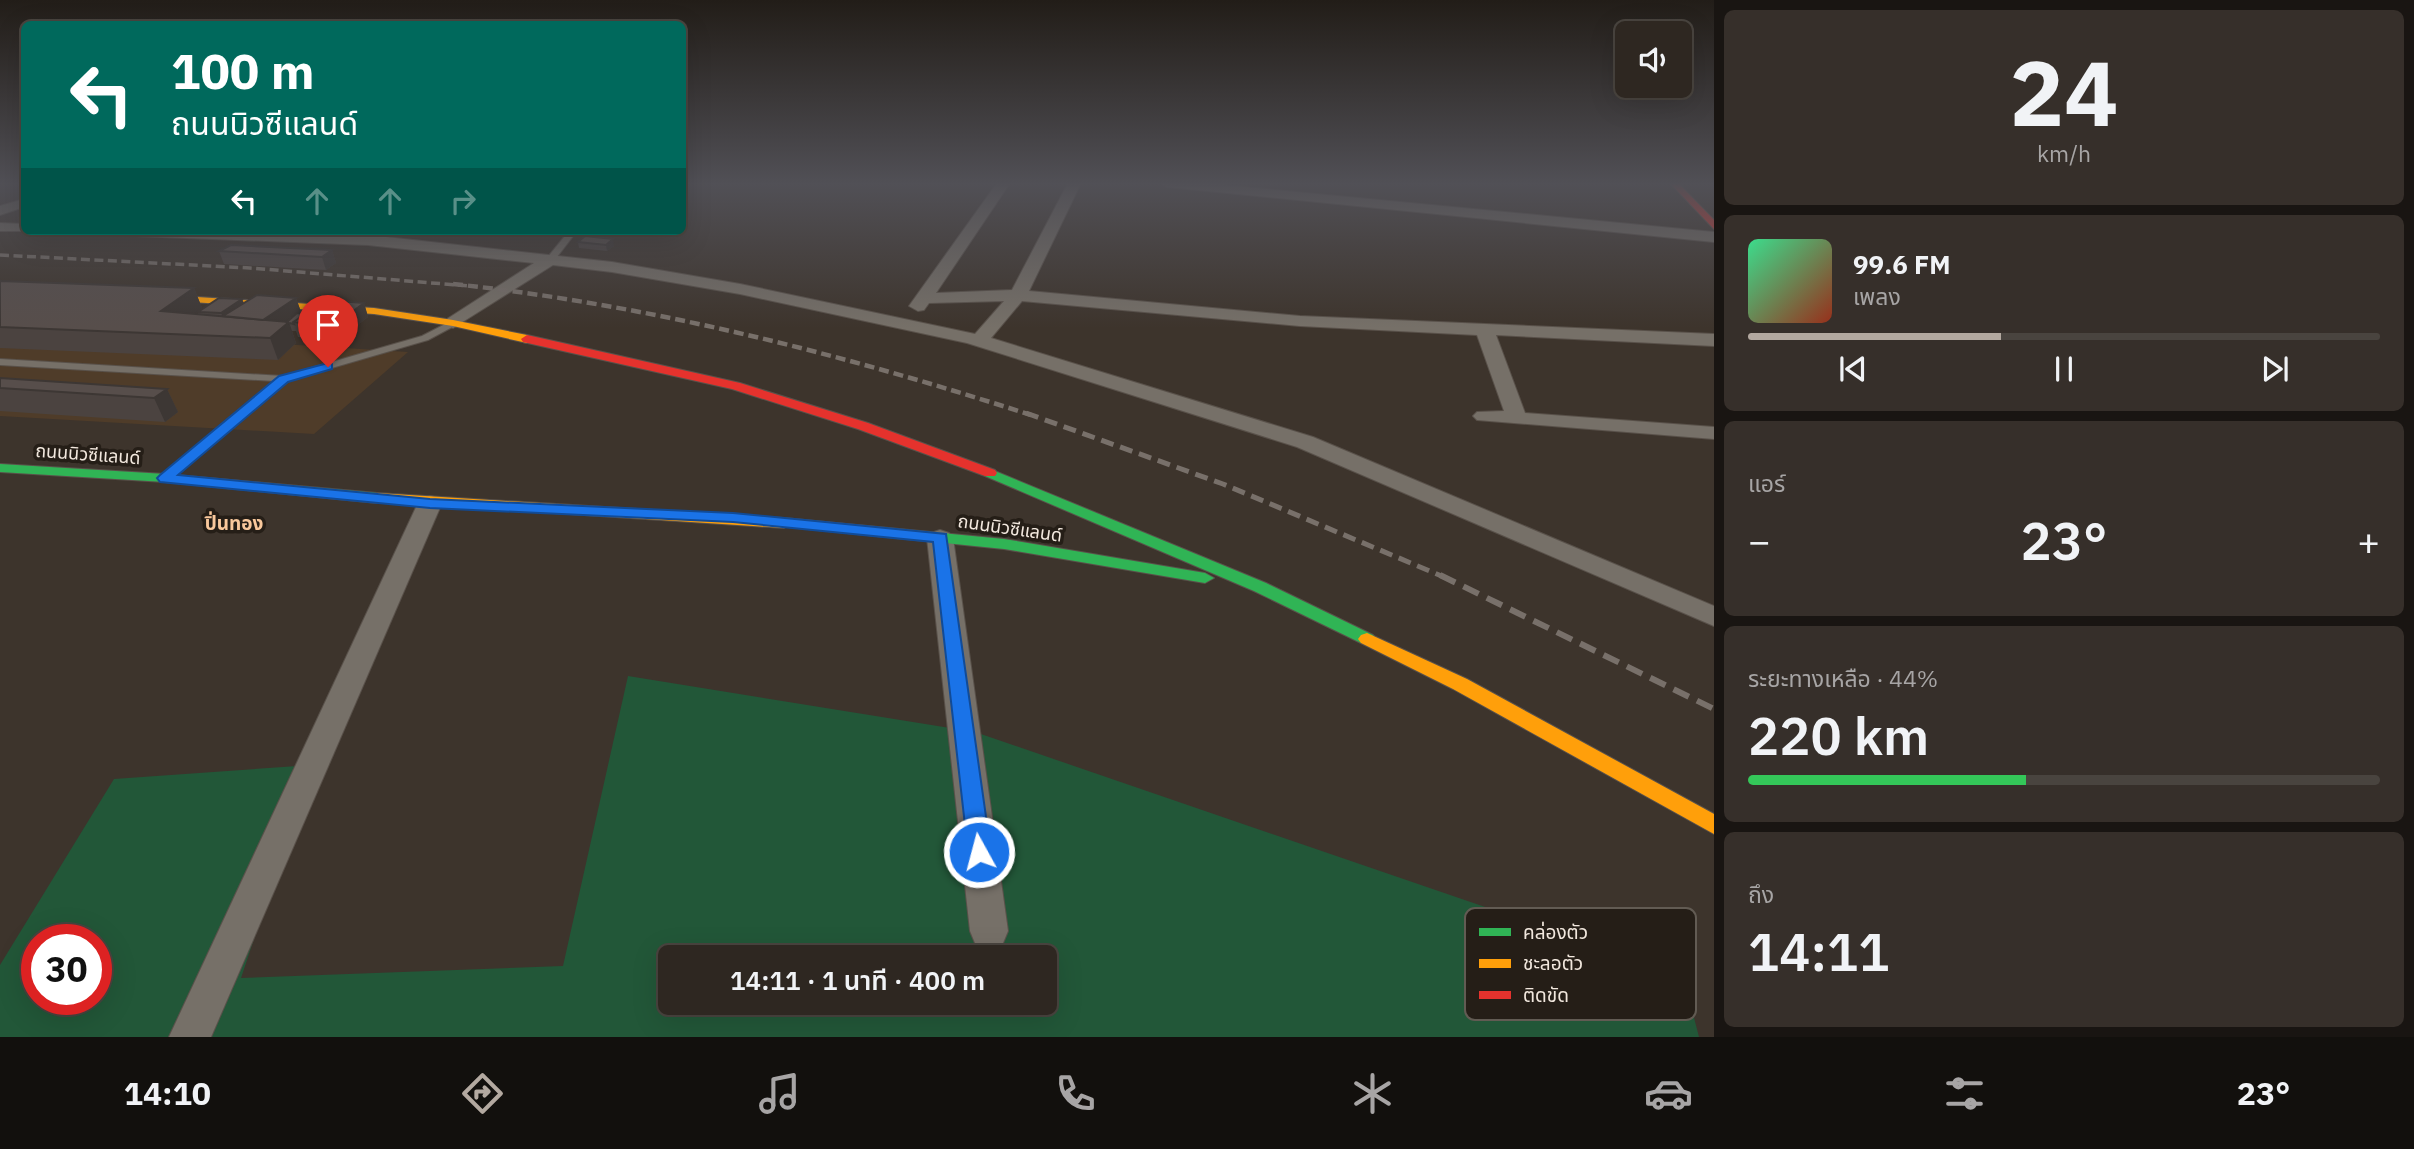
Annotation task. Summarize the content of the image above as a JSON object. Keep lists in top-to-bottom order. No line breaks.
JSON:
{"streets":{"street":["ถนนนิวซีแลนด์"]},"districts":["ปิ่นทอง"],"legend":["คล่องตัว","ชะลอตัว","ติดขัด"],"page":{"tile":[["24","km/h"],"แอร์",["ระยะทางเหลือ · 44%","220 km"],["ถึง","14:11"]],"turn":["100 m","ถนนนิวซีแลนด์"],"song":["99.6 FM","เพลง"],"heat":["−","23°","+"],"limit":"30","trip":"14:11 · 1 นาที · 400 m","tabs":["14:10","23°"]}}
